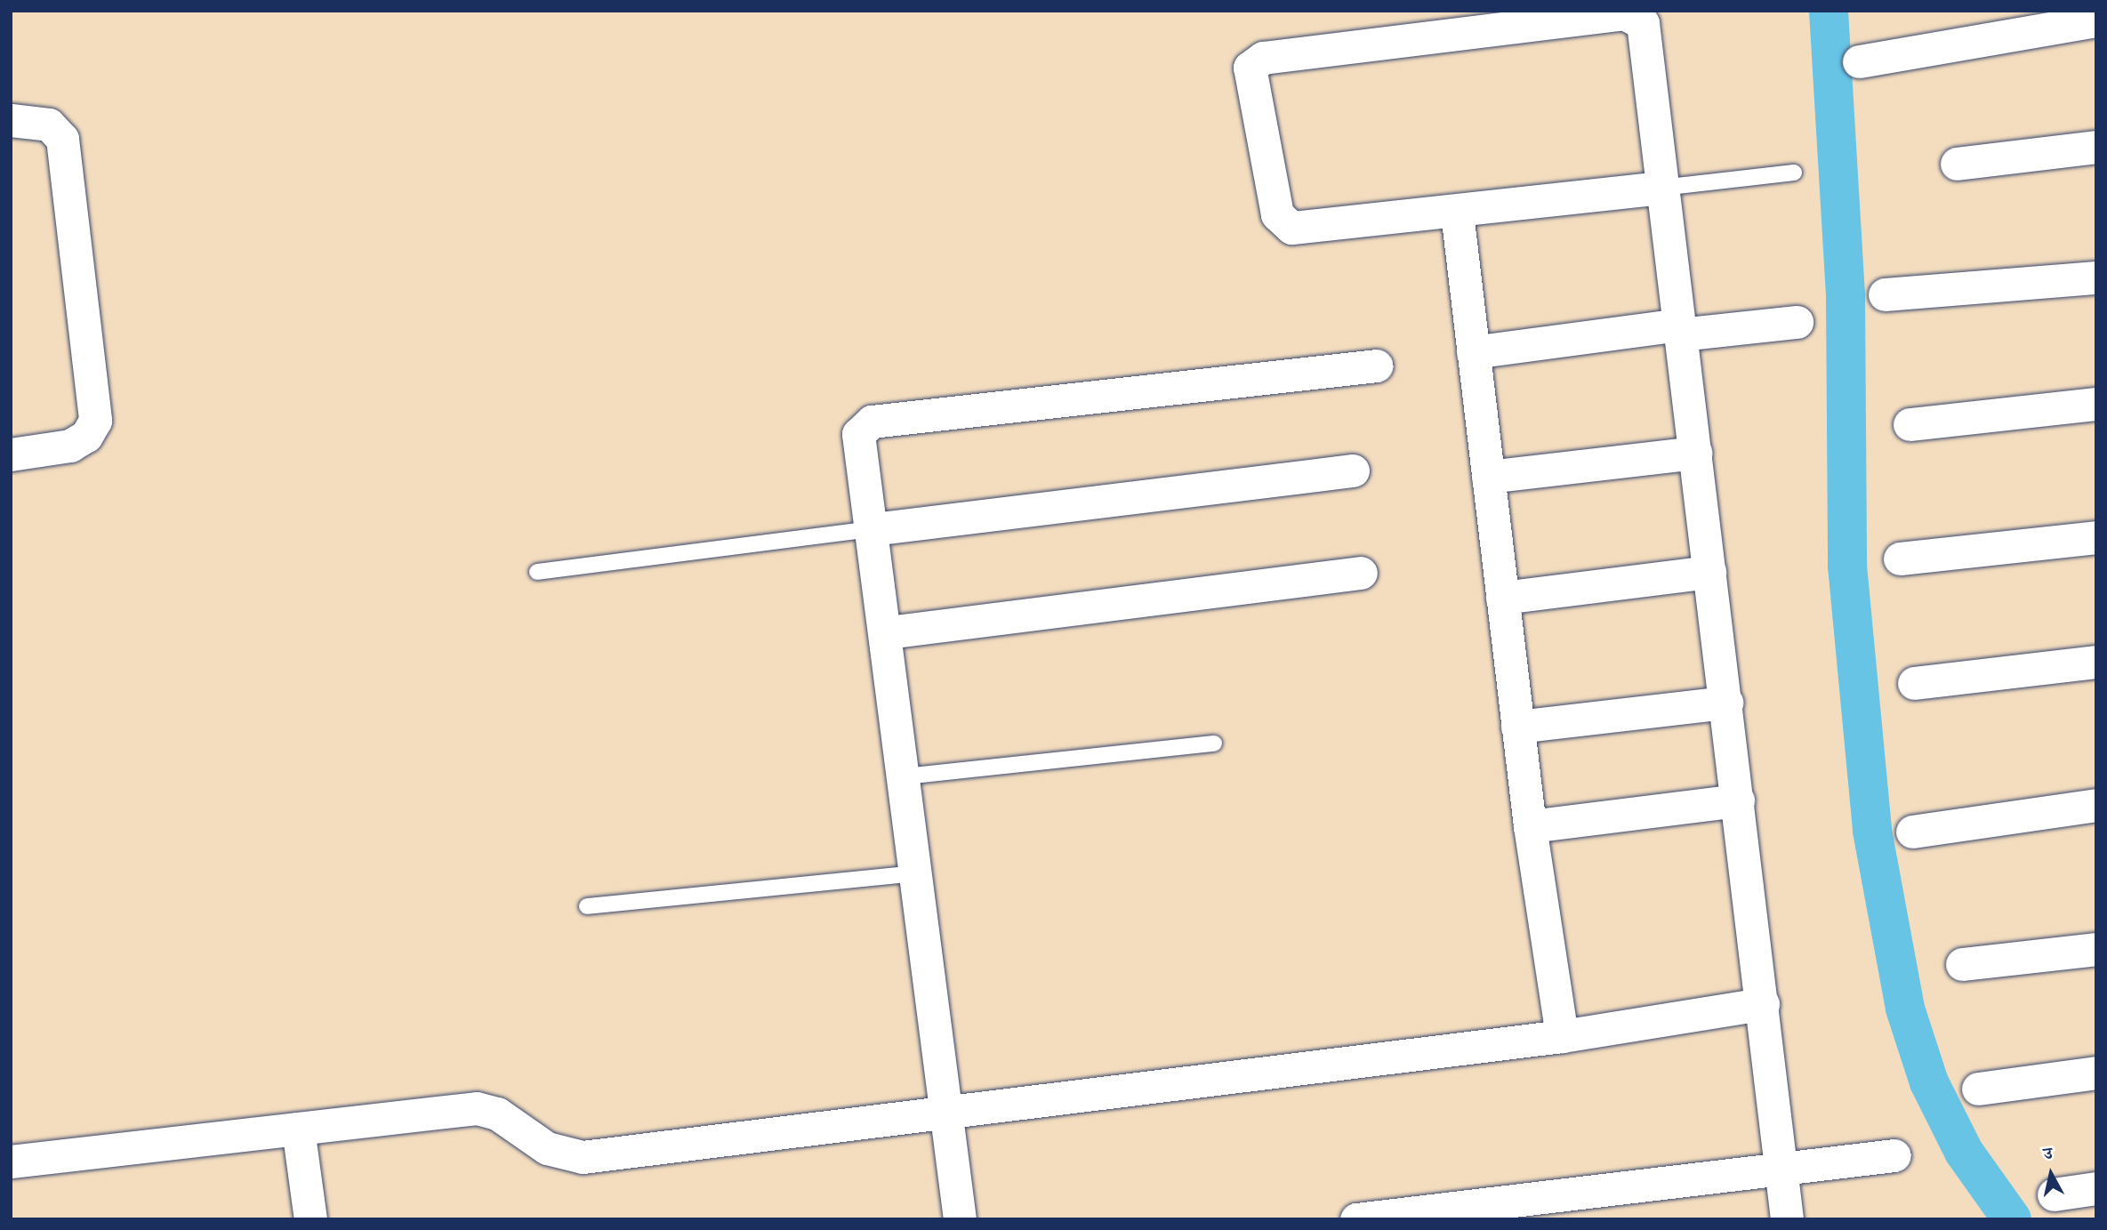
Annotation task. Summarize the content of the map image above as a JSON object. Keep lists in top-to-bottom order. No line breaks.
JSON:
{"north":"top"}
